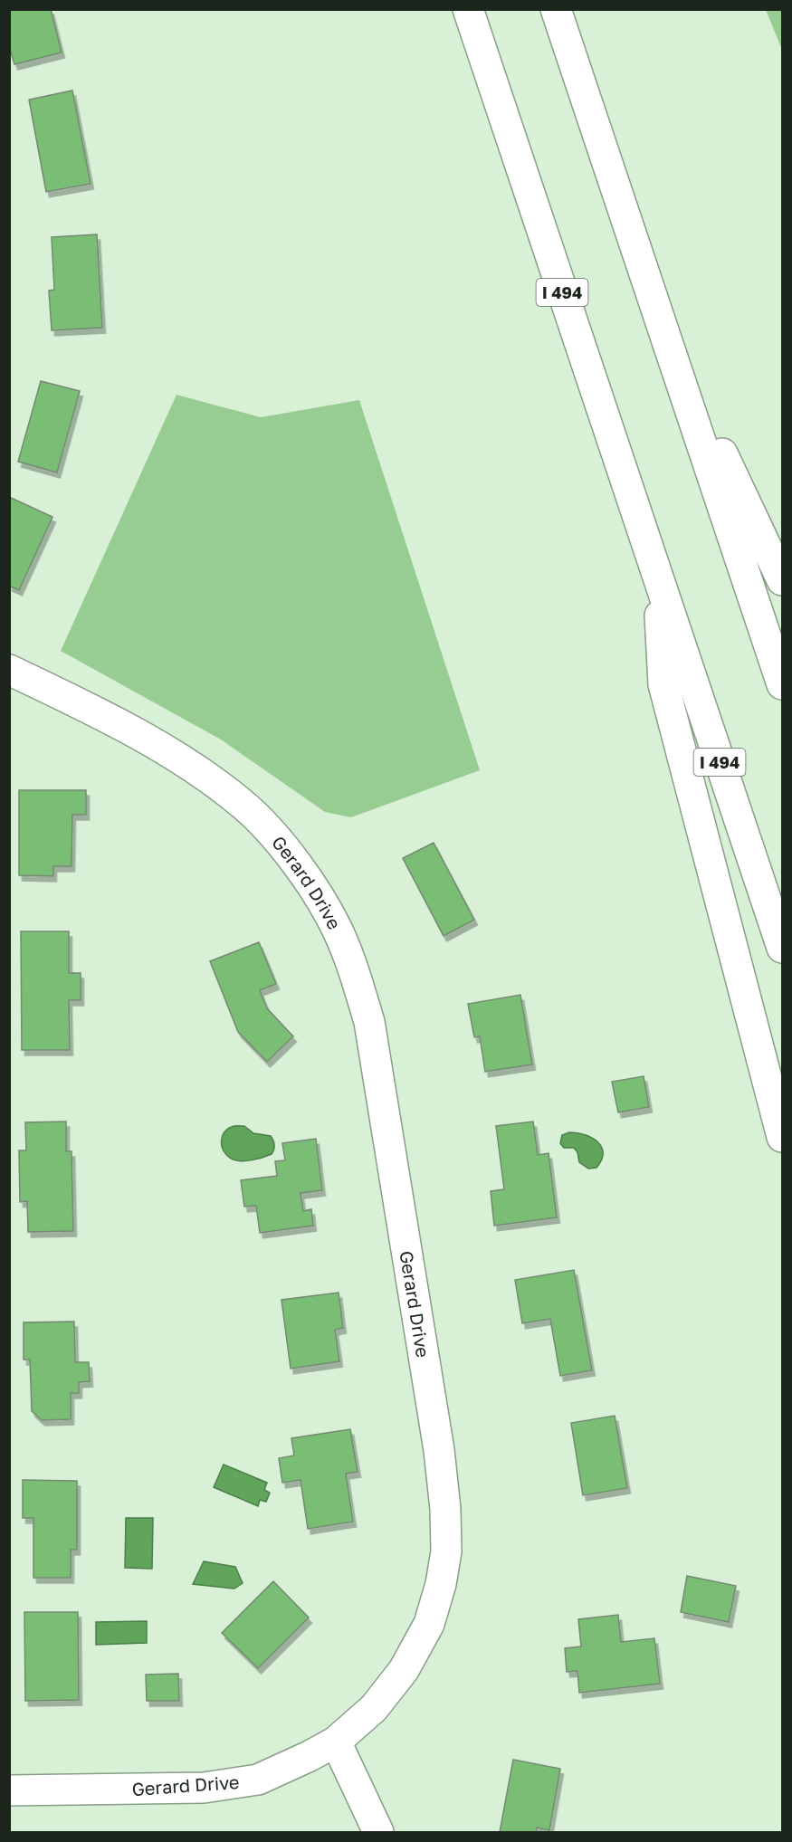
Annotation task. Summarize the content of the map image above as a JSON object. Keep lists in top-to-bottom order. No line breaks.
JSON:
{"streets":{"main road":["I 494","Gerard Drive"]}}
